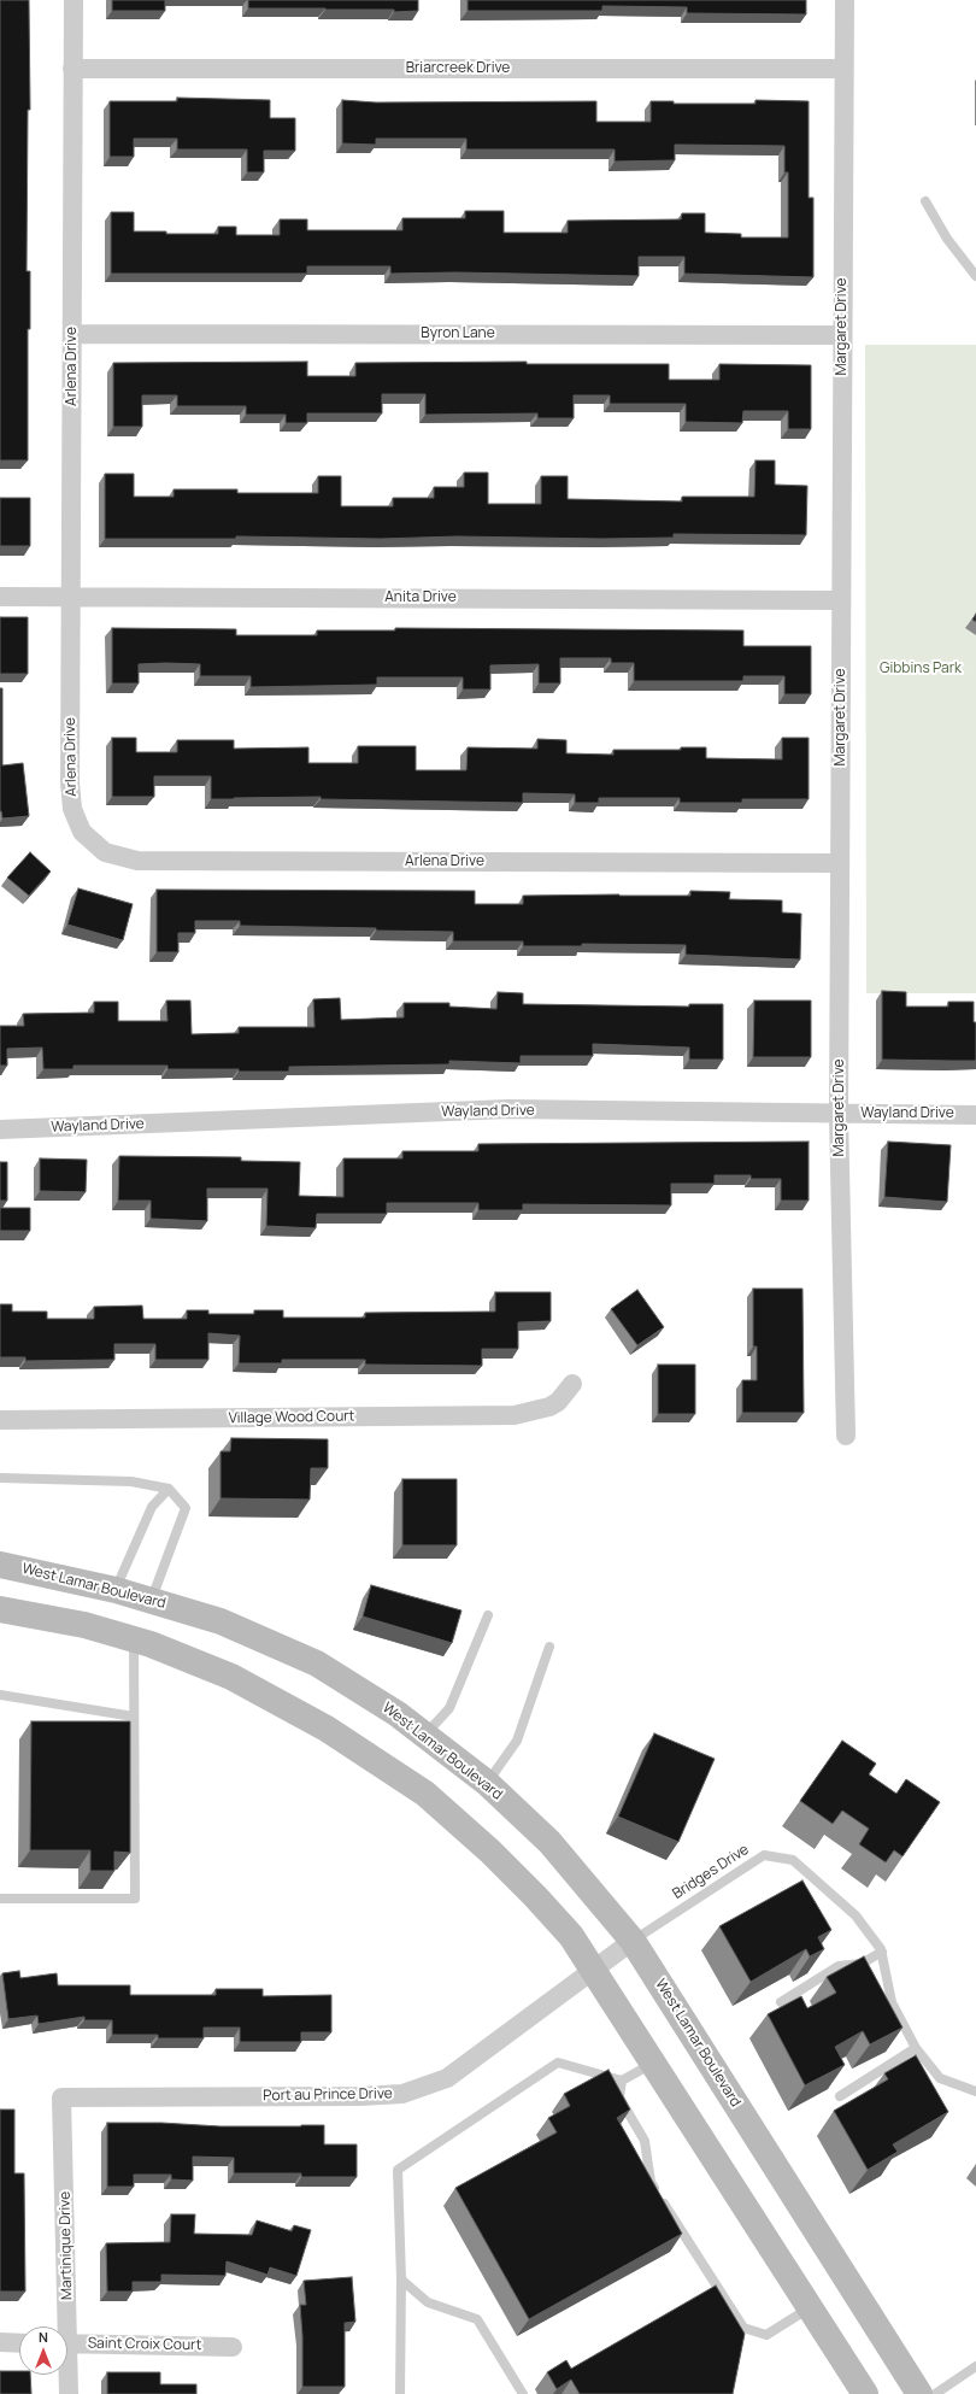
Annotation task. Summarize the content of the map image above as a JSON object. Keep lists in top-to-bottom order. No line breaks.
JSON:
{"streets":{"main road":["West Lamar Boulevard"],"street":["Briarcreek Drive","Margaret Drive","Byron Lane","Arlena Drive","Anita Drive","Wayland Drive","Village Wood Court","Port au Prince Drive","Martinique Drive","Saint Croix Court"],"lane":["Bridges Drive"]},"crossings":[["Briarcreek Drive","Margaret Drive"],["Briarcreek Drive","Arlena Drive"],["Margaret Drive","Byron Lane"],["Margaret Drive","Arlena Drive"],["Margaret Drive","Anita Drive"],["Margaret Drive","Wayland Drive"],["Byron Lane","Arlena Drive"],["Arlena Drive","Anita Drive"],["West Lamar Boulevard","Bridges Drive"],["West Lamar Boulevard","Port au Prince Drive"],["Bridges Drive","Port au Prince Drive"],["Port au Prince Drive","Martinique Drive"]],"parks":["Gibbins Park"],"north":"top"}
